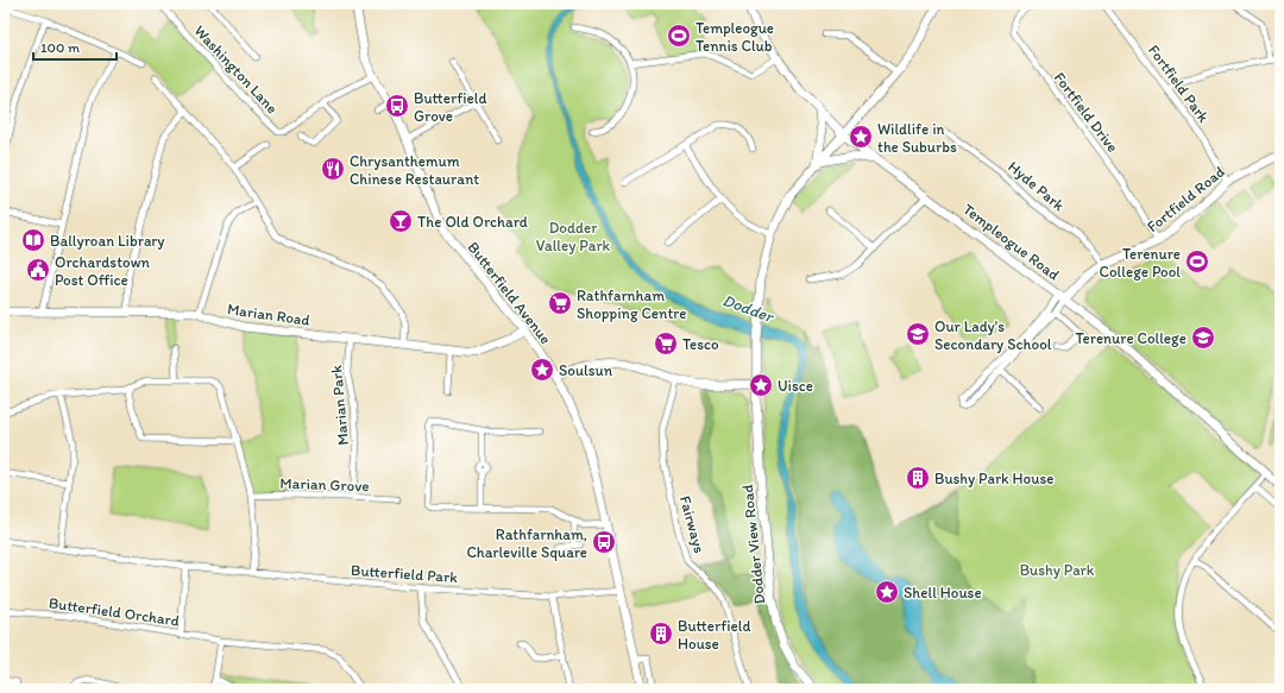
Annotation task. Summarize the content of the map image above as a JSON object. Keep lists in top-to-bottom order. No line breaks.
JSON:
{"streets":{"main road":["Fortfield Road","Templeogue Road","Butterfield Avenue","Marian Road","Dodder View Road"],"street":["Washington Lane","Fortfield Park","Fortfield Drive","Hyde Park","Marian Park","Marian Grove","Fairways","Butterfield Park","Butterfield Orchard"]},"crossings":[["Washington Lane","Butterfield Avenue"],["Fortfield Park","Fortfield Road"],["Fortfield Drive","Fortfield Road"],["Hyde Park","Fortfield Road"],["Fortfield Road","Templeogue Road"],["Templeogue Road","Dodder View Road"],["Butterfield Avenue","Marian Road"],["Butterfield Avenue","Butterfield Park"],["Marian Road","Marian Park"],["Marian Park","Marian Grove"]],"water":["Dodder"],"parks":["Dodder Valley Park","Bushy Park"],"places":{"sports":["Templeogue Tennis Club","Terenure College Pool"],"bus stop":["Butterfield Grove","Rathfarnham, Charleville Square"],"place":["Wildlife in the Suburbs","Soulsun","Uisce","Shell House"],"restaurant":["Chrysanthemum Chinese Restaurant"],"bar":["The Old Orchard"],"library":["Ballyroan Library"],"public building":["Orchardstown Post Office"],"supermarket":["Rathfarnham Shopping Centre","Tesco"],"school or university":["Our Lady's Secondary School","Terenure College"],"building":["Bushy Park House","Butterfield House"]},"scale_bar":"100 m"}
